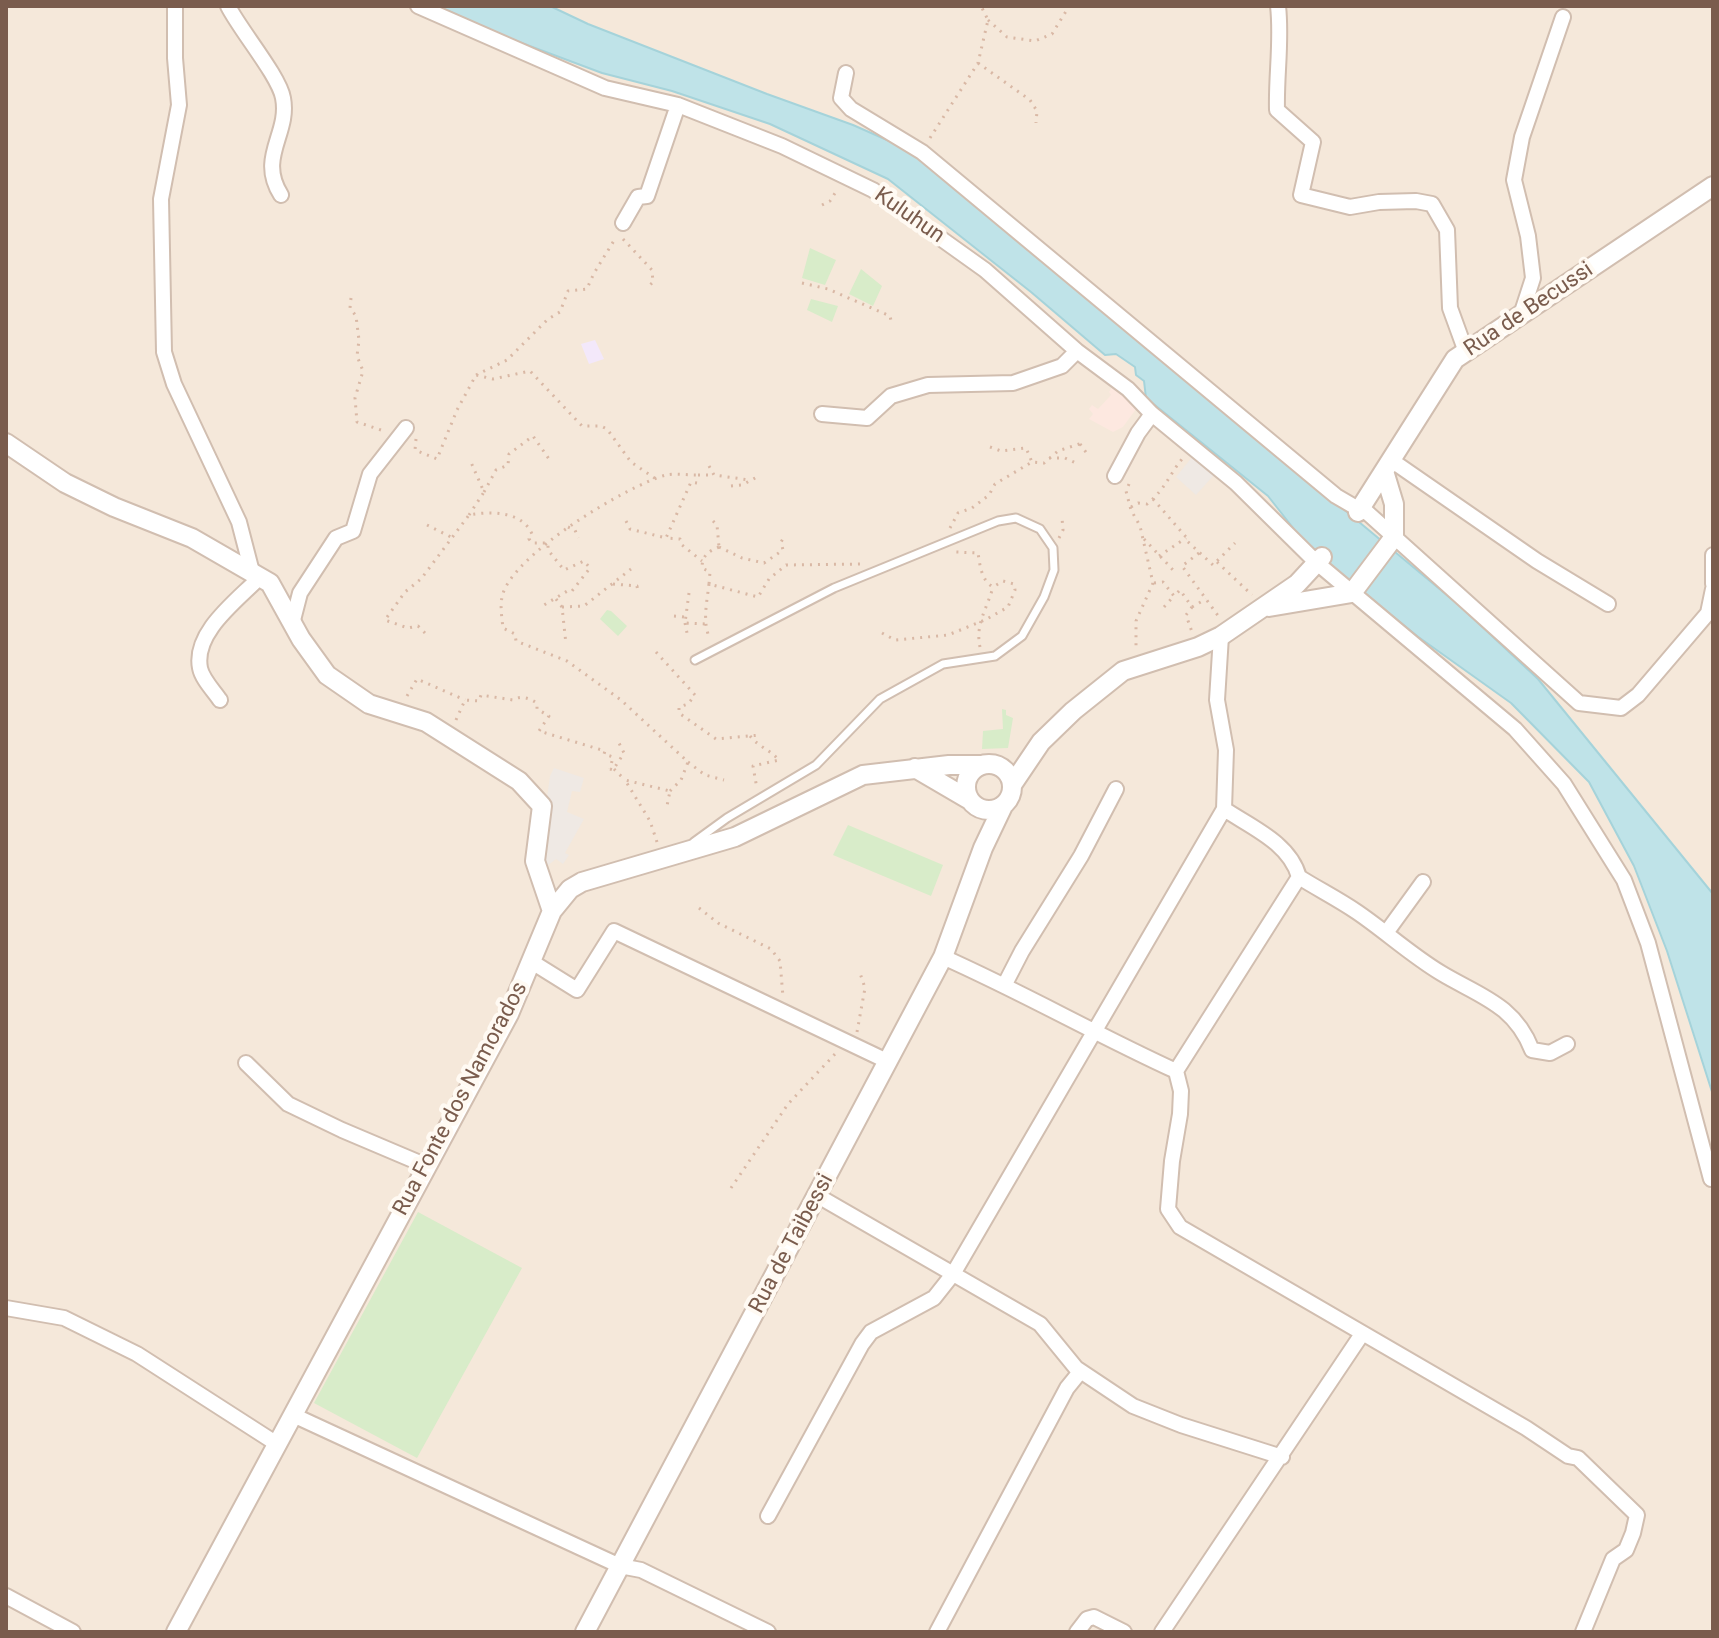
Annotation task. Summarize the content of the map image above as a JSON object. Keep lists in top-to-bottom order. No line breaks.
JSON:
{"streets":{"street":["Kuluhun","Rua de Becussi","Rua Fonte dos Namorados","Rua de Taibessi"]},"crossings":[["Rua Fonte dos Namorados","Rua de Taibessi"]]}
